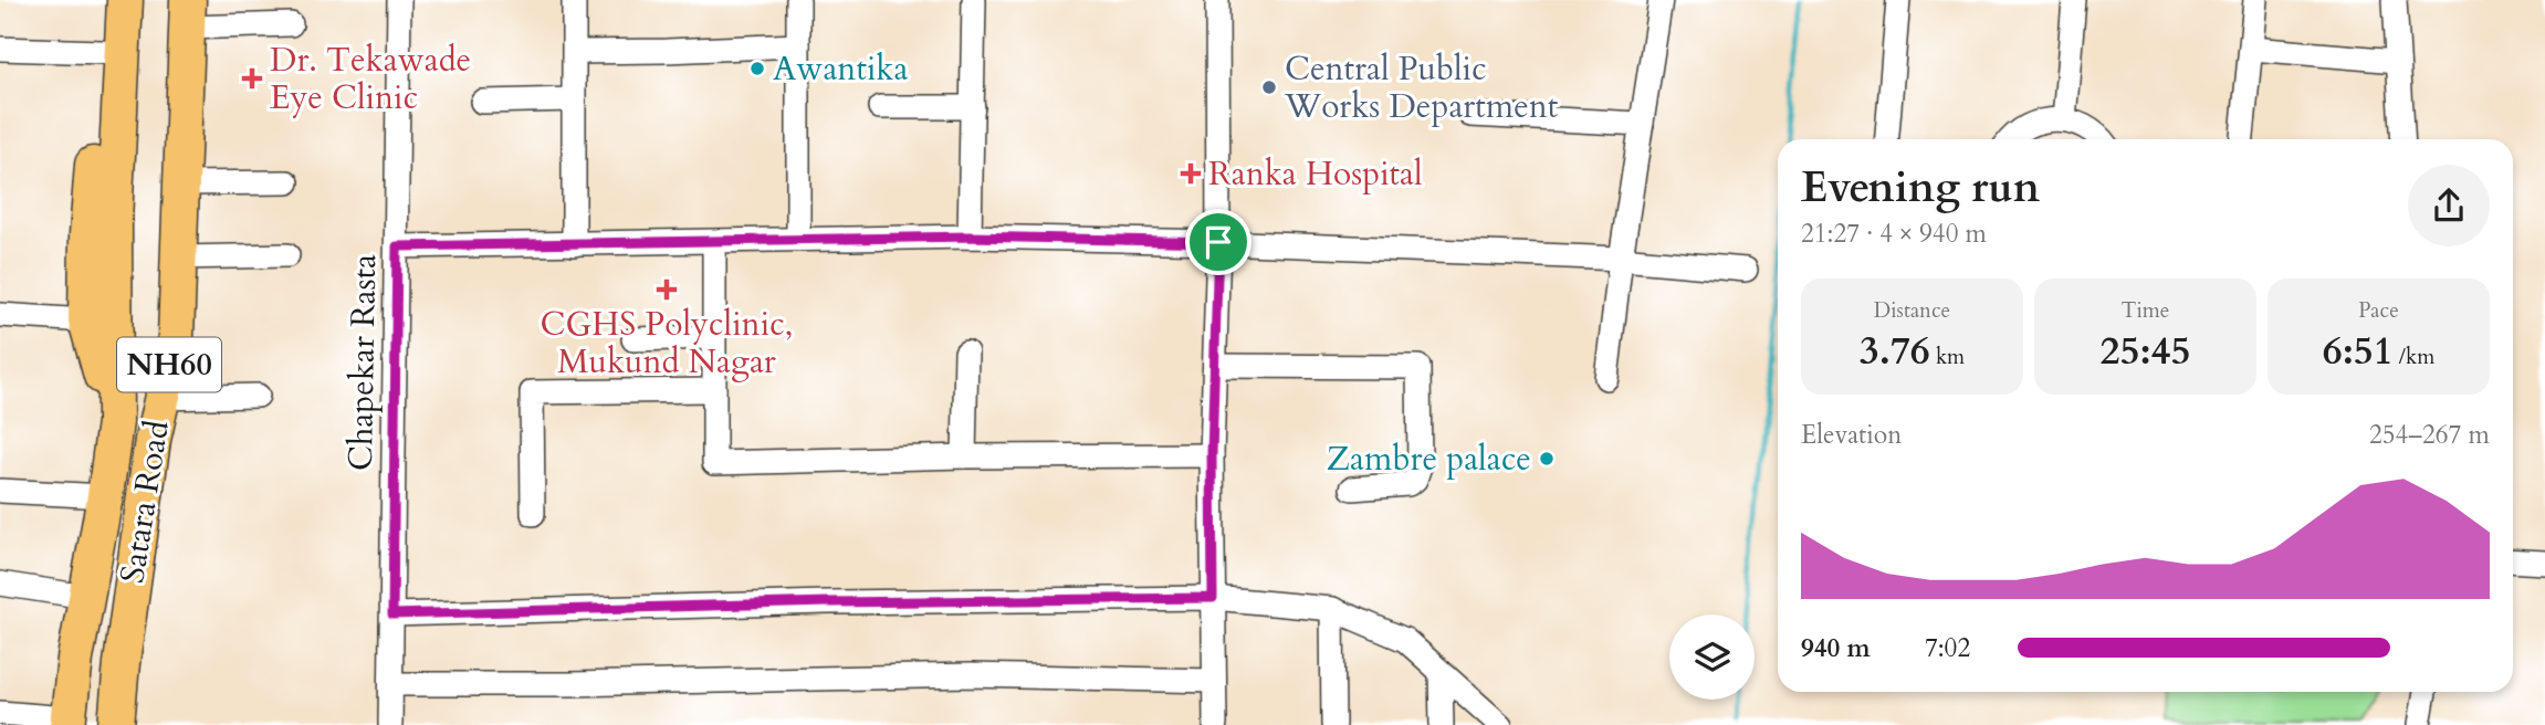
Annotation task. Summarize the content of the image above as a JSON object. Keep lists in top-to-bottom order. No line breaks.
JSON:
{"streets":{"highway":["NH60","Satara Road"],"street":["Chapekar Rasta"]},"crossings":[["NH60","Satara Road"]],"places":{"other":["Awantika","Central Public Works Department","Zambre palace"],"health":["Dr. Tekawade Eye Clinic","Ranka Hospital","CGHS Polyclinic, Mukund Nagar"]},"page":{"heading":["Evening run","21:27 · 4 × 940 m"],"stats":[["Distance","3.76 km"],["Time","25:45"],["Pace","6:51 /km"]],"chart":["Elevation","254–267 m"],"list":[{"name":"940 m","note":"7:02"}]}}
